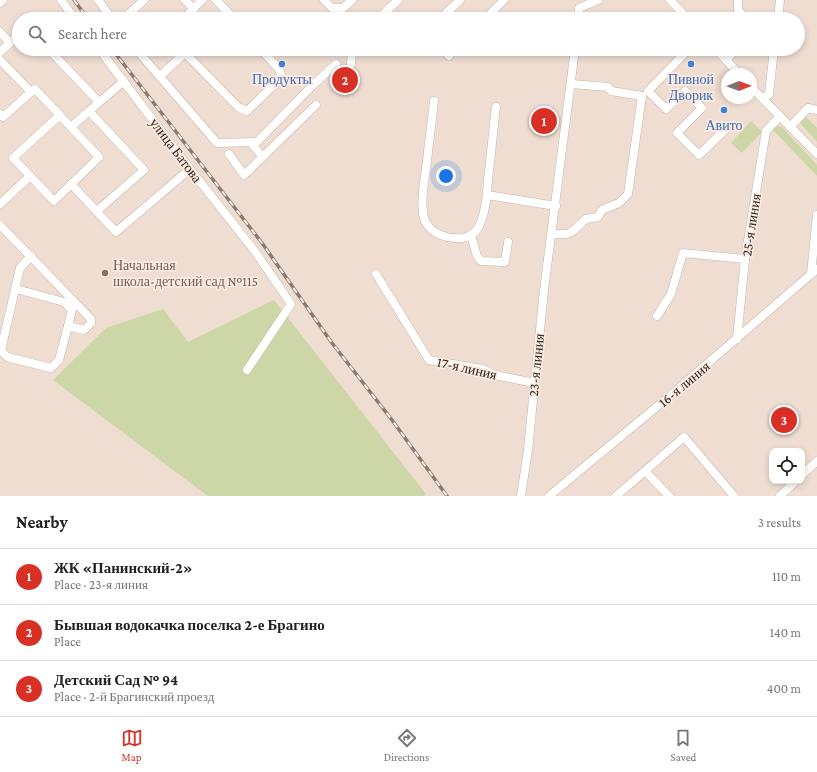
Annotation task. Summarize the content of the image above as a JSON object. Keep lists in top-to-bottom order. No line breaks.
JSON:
{"streets":{"street":["улица Батова","25-я линия","23-я линия","17-я линия","16-я линия"]},"crossings":[["25-я линия","16-я линия"],["23-я линия","17-я линия"]],"places":["Продукты","Пивной Дворик","Авито","Начальная школа-детский сад №115"],"north":"right","page":{"search":"Search here","pins":["2","1","3"],"heading":["Nearby","3 results"],"list":[{"mark":"1","name":"ЖК «Панинский-2»","note":"Place · 23-я линия","value":"110 m"},{"mark":"2","name":"Бывшая водокачка поселка 2-е Брагино","note":"Place","value":"140 m"},{"mark":"3","name":"Детский Сад № 94","note":"Place · 2-й Брагинский проезд","value":"400 m"}],"nav":["Map","Directions","Saved"]}}
